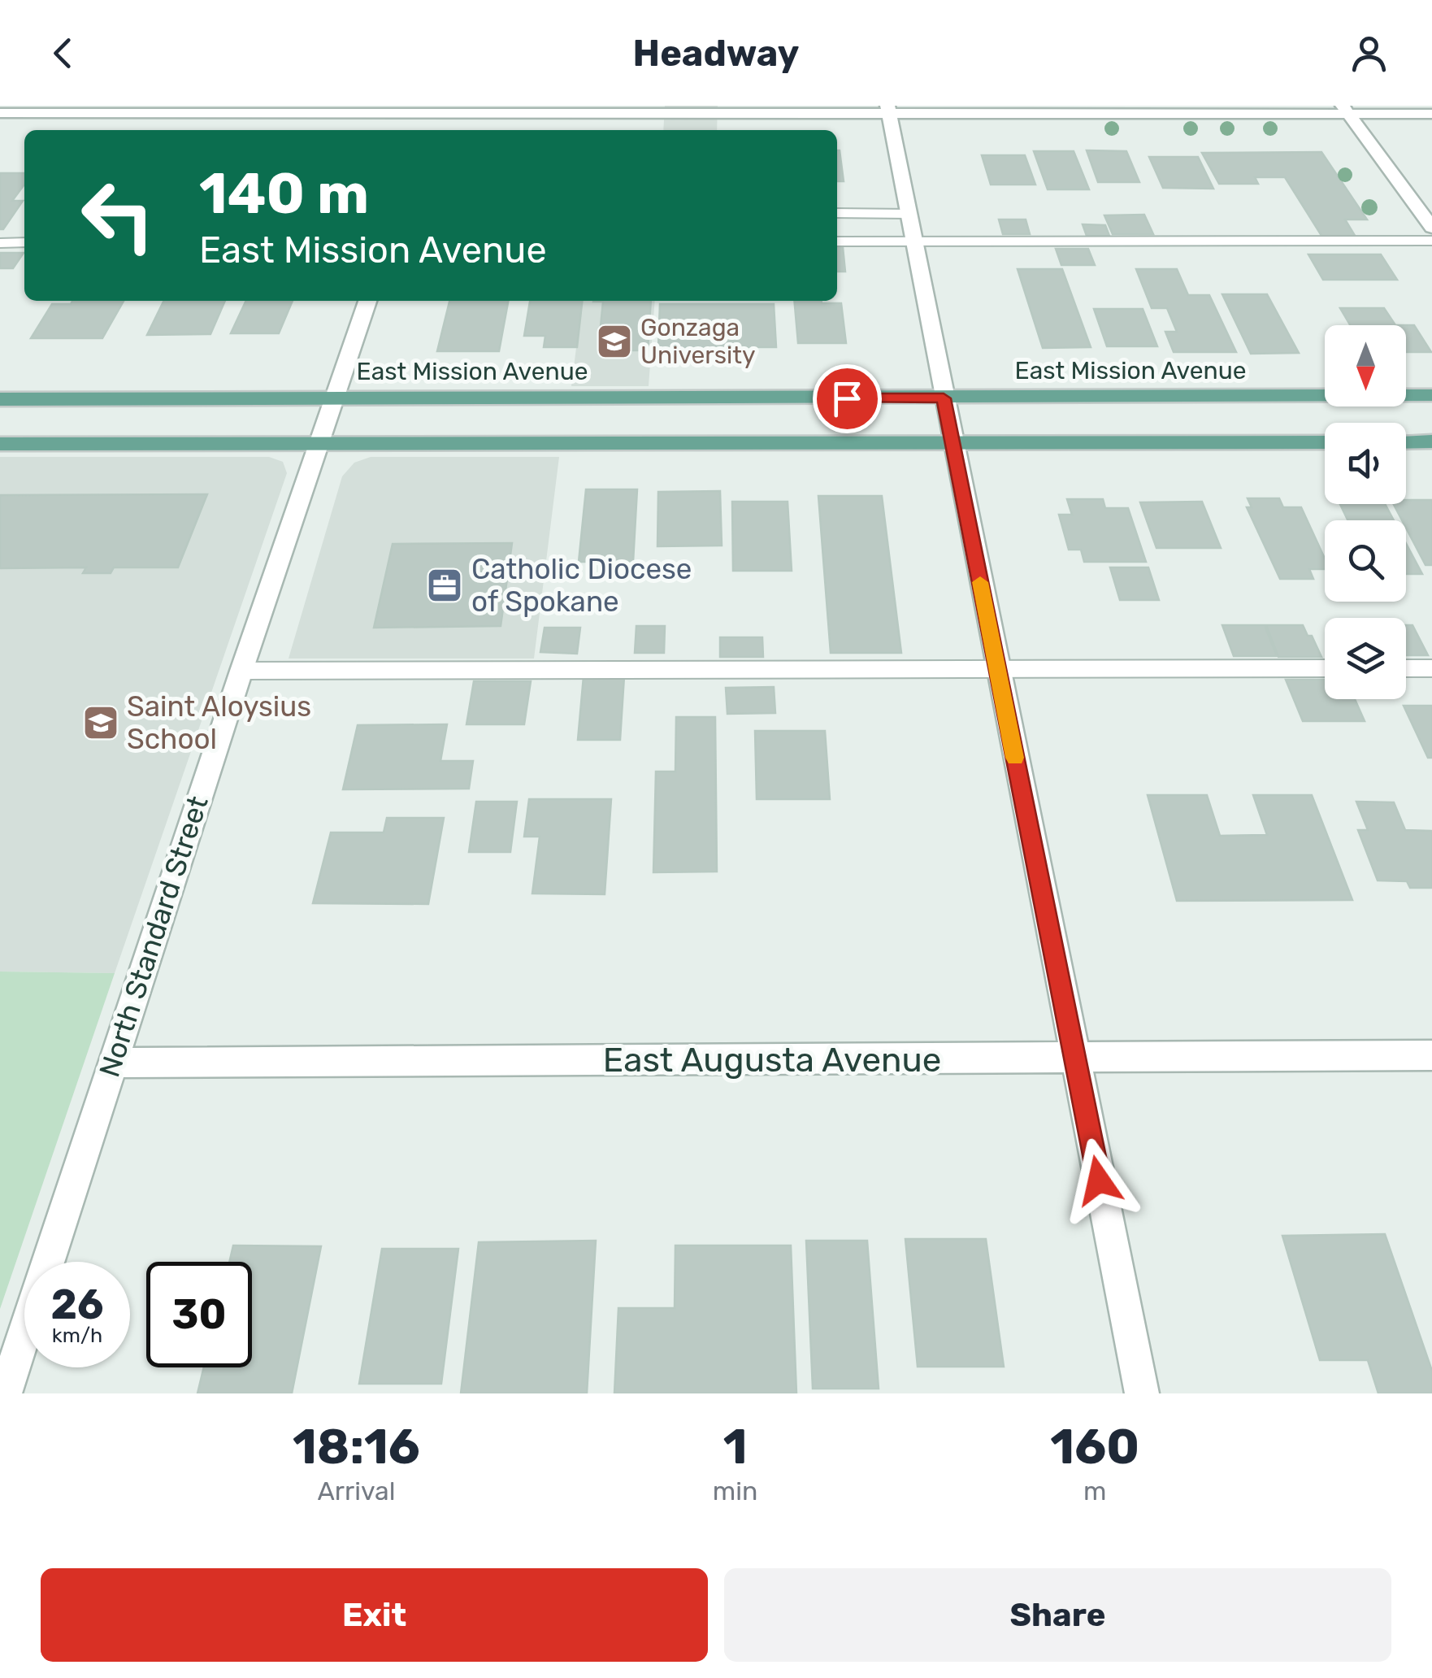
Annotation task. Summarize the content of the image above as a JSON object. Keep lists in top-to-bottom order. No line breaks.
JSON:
{"streets":{"main road":["East Mission Avenue"],"street":["North Standard Street","East Augusta Avenue"]},"crossings":[["East Mission Avenue","North Standard Street"],["North Standard Street","East Augusta Avenue"]],"places":{"school or university":["Gonzaga University","Saint Aloysius School"],"office":["Catholic Diocese of Spokane"]},"north":"bottom","page":{"header":"Headway","turn":["140 m","East Mission Avenue"],"speed":"26 km/h","limit":"30","eta":["18:16","Arrival","1","min","160","m"],"buttons":["Exit","Share"]}}
